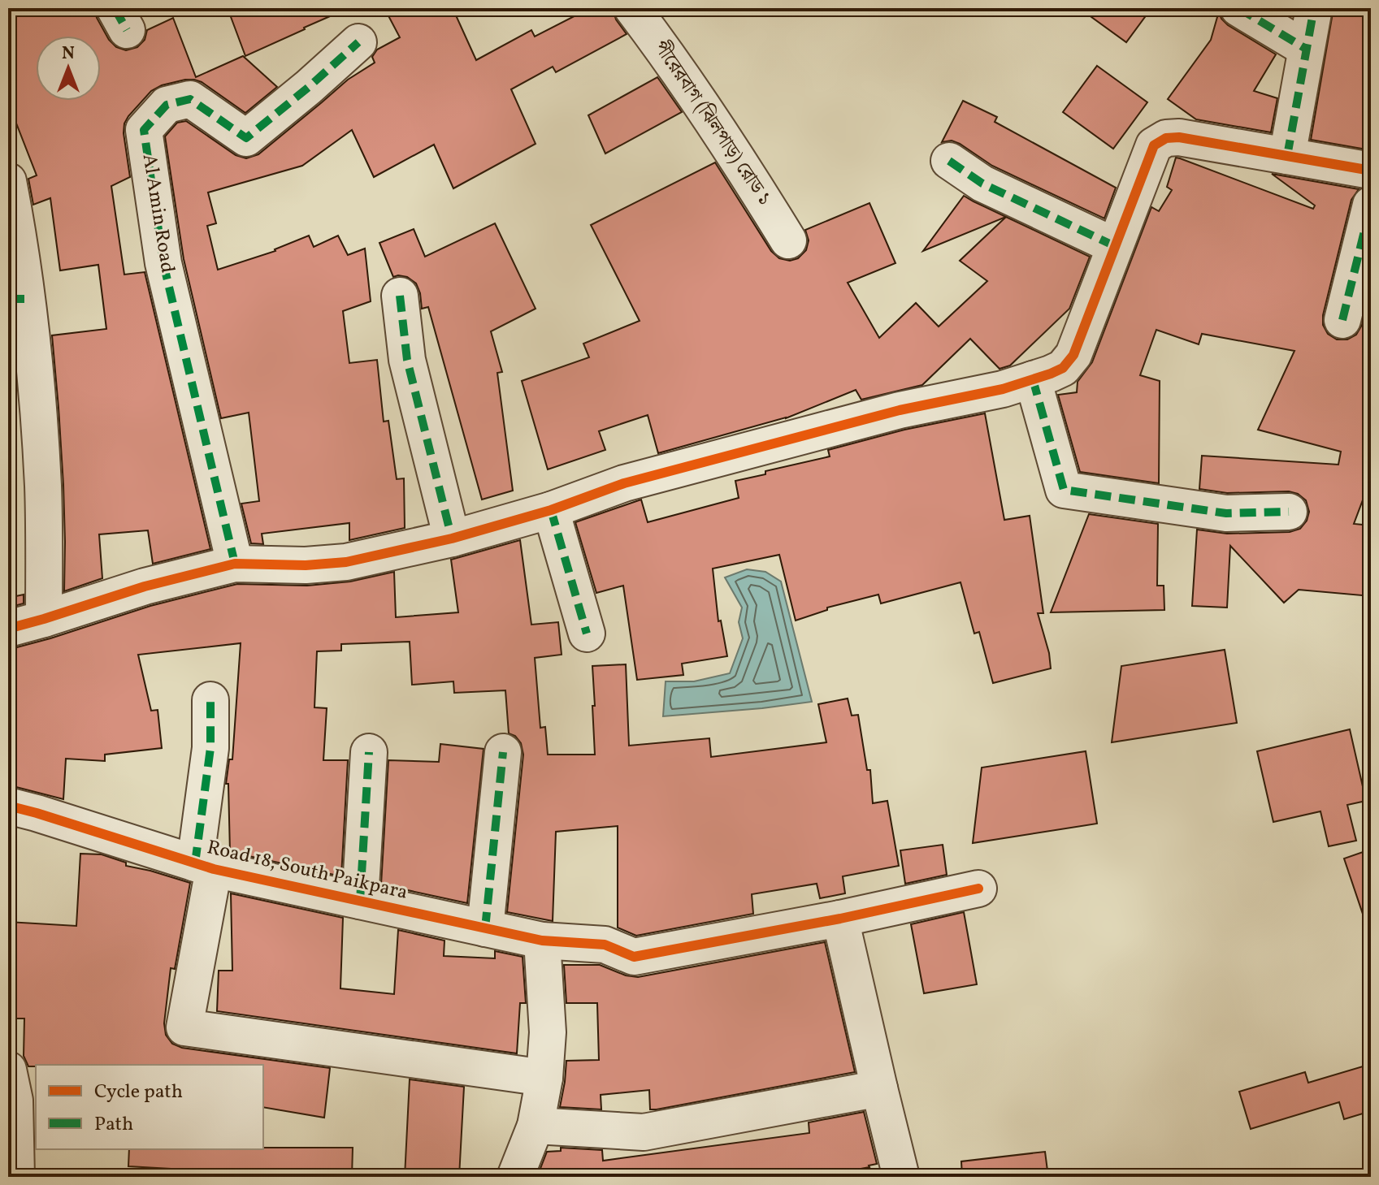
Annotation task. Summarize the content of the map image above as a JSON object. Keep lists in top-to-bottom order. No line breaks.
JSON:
{"streets":{"street":["পীরেরবাগ (ঝিলপাড়) রোড ১","Al Amin Road","Road 18, South Paikpara"]},"legend":["Cycle path","Path"],"north":"top"}
